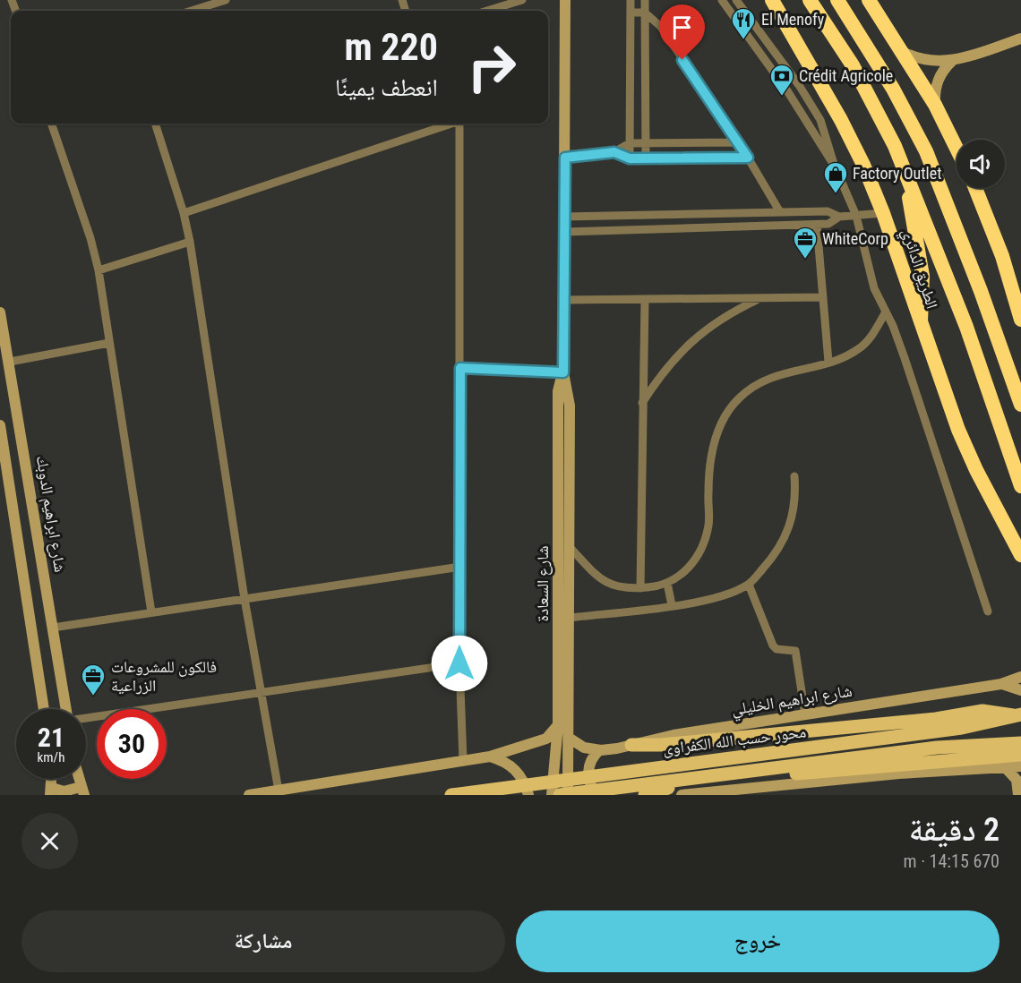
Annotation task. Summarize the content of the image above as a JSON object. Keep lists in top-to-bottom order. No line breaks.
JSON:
{"streets":{"highway":["الطريق الدائري"],"main road":["محور حسب الله الكفراوى"],"street":["شارع ابراهيم الدوبك","شارع السعادة","شارع ابراهيم الخليلي"]},"crossings":[["شارع السعادة","شارع ابراهيم الخليلي"]],"places":{"restaurant":["El Menofy"],"bank":["Crédit Agricole"],"shop":["Factory Outlet"],"office":["WhiteCorp","فالكون للمشروعات الزراعية"]},"page":{"turn":["220 m","انعطف يمينًا"],"speed":"21 km/h","limit":"30","heading":["2 دقيقة","670 m · 14:15"],"buttons":["خروج","مشاركة"]}}
